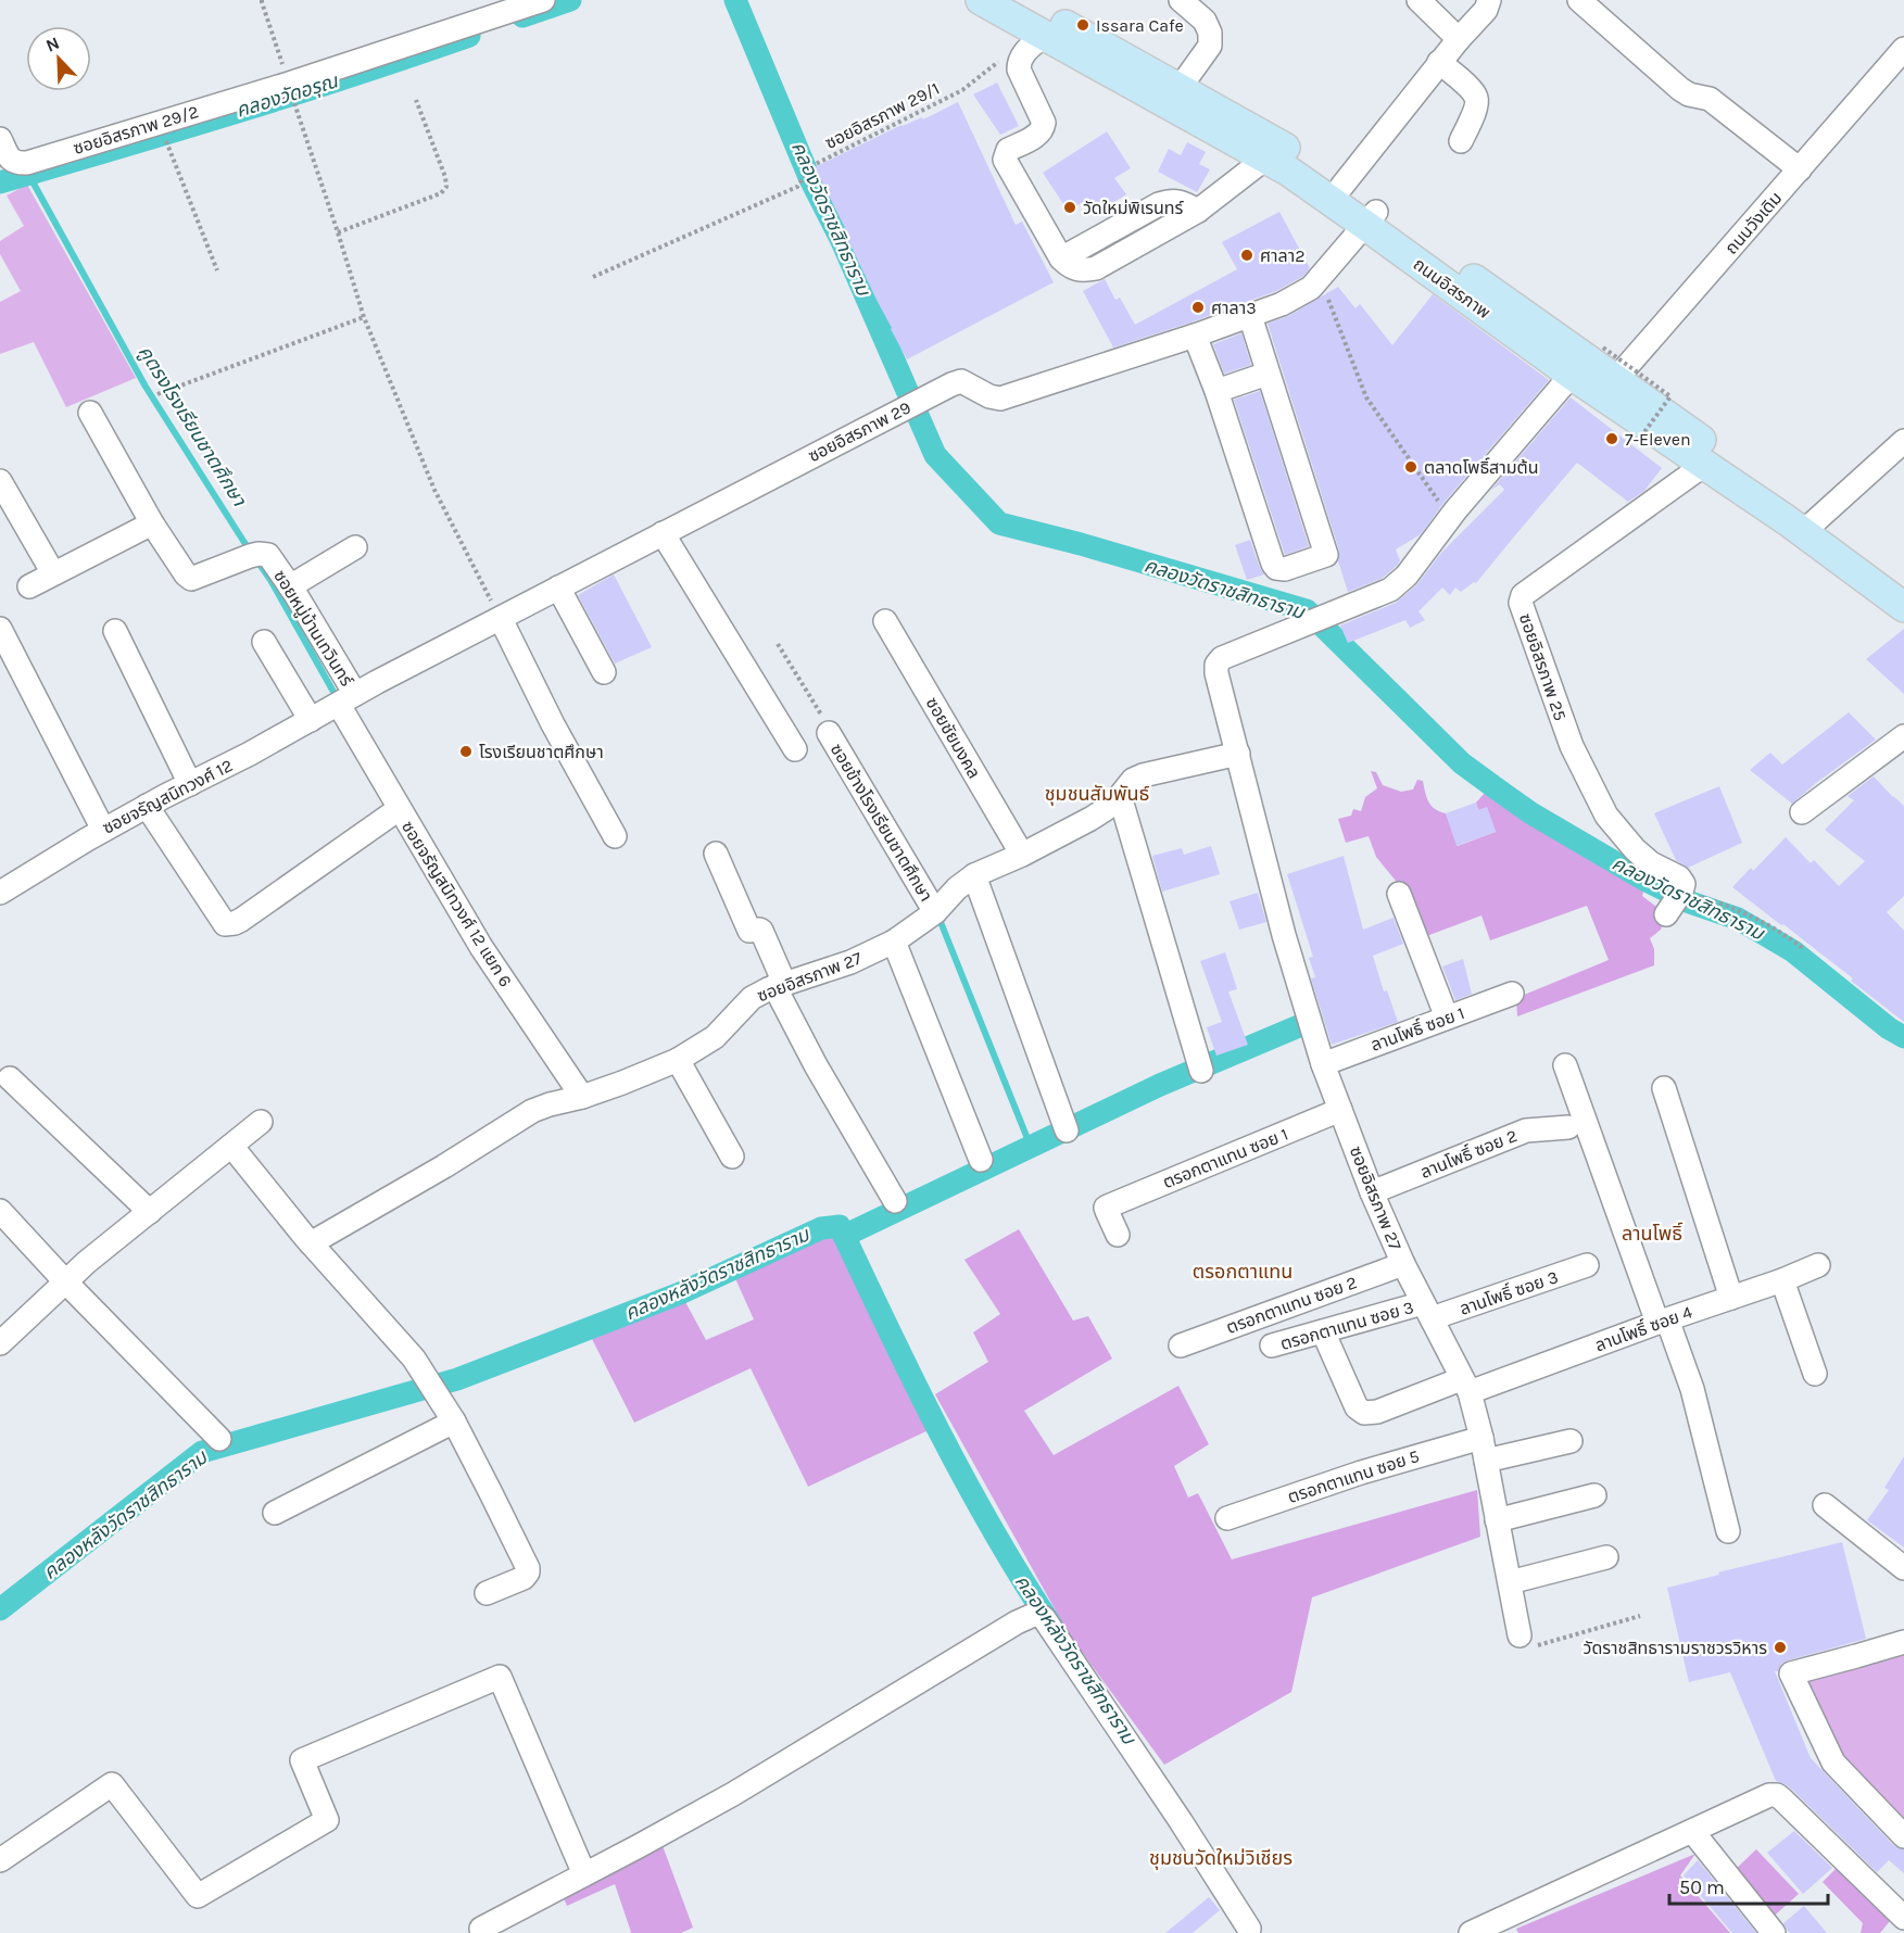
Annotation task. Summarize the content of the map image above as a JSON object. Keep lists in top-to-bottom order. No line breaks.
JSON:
{"streets":{"main road":["ถนนอิสรภาพ"],"street":["ซอยอิสรภาพ 29/2","ถนนวังเดิม","ซอยอิสรภาพ 29","ซอยหมู่บ้านเทวินทร์","ซอยอิสรภาพ 25","ซอยชัยมงคล","ซอยจรัญสนิทวงศ์ 12","ซอยข้างโรงเรียนชาตศึกษา","ซอยจรัญสนิทวงศ์ 12 แยก 6","ซอยอิสรภาพ 27","ลานโพธิ์ ซอย 1","ลานโพธิ์ ซอย 2","ตรอกตาแทน ซอย 1","ลานโพธิ์ ซอย 3","ตรอกตาแทน ซอย 2","ตรอกตาแทน ซอย 3","ลานโพธิ์ ซอย 4","ตรอกตาแทน ซอย 5"],"path":["ซอยอิสรภาพ 29/1"]},"crossings":[["ถนนวังเดิม","ถนนอิสรภาพ"],["ถนนอิสรภาพ","ซอยอิสรภาพ 29"],["ถนนอิสรภาพ","ซอยอิสรภาพ 25"],["ถนนอิสรภาพ","ซอยอิสรภาพ 27"],["ซอยอิสรภาพ 29","ซอยหมู่บ้านเทวินทร์"],["ซอยอิสรภาพ 29","ซอยจรัญสนิทวงศ์ 12"],["ซอยอิสรภาพ 29","ซอยจรัญสนิทวงศ์ 12 แยก 6"],["ซอยหมู่บ้านเทวินทร์","ซอยจรัญสนิทวงศ์ 12"],["ซอยหมู่บ้านเทวินทร์","ซอยจรัญสนิทวงศ์ 12 แยก 6"],["ซอยชัยมงคล","ซอยอิสรภาพ 27"],["ซอยจรัญสนิทวงศ์ 12","ซอยจรัญสนิทวงศ์ 12 แยก 6"],["ซอยข้างโรงเรียนชาตศึกษา","ซอยอิสรภาพ 27"],["ซอยจรัญสนิทวงศ์ 12 แยก 6","ซอยอิสรภาพ 27"],["ซอยอิสรภาพ 27","ลานโพธิ์ ซอย 1"],["ซอยอิสรภาพ 27","ลานโพธิ์ ซอย 2"],["ซอยอิสรภาพ 27","ตรอกตาแทน ซอย 1"],["ซอยอิสรภาพ 27","ลานโพธิ์ ซอย 3"],["ซอยอิสรภาพ 27","ตรอกตาแทน ซอย 2"],["ซอยอิสรภาพ 27","ตรอกตาแทน ซอย 3"],["ซอยอิสรภาพ 27","ลานโพธิ์ ซอย 4"],["ซอยอิสรภาพ 27","ตรอกตาแทน ซอย 5"],["ลานโพธิ์ ซอย 3","ตรอกตาแทน ซอย 3"],["ตรอกตาแทน ซอย 3","ลานโพธิ์ ซอย 4"]],"districts":["ชุมชนสัมพันธ์","ลานโพธิ์","ตรอกตาแทน","ชุมชนวัดใหม่วิเชียร"],"water":["คลองวัดอรุณ","คลองวัดราชสิทธาราม","คูตรงโรงเรียนชาตศึกษา","คลองหลังวัดราชสิทธาราม"],"places":["Issara Cafe","วัดใหม่พิเรนทร์","ศาลา2","ศาลา3","7-Eleven","ตลาดโพธิ์สามต้น","โรงเรียนชาตศึกษา","วัดราชสิทธารามราชวรวิหาร"],"scale_bar":"50 m","north":"top left"}
